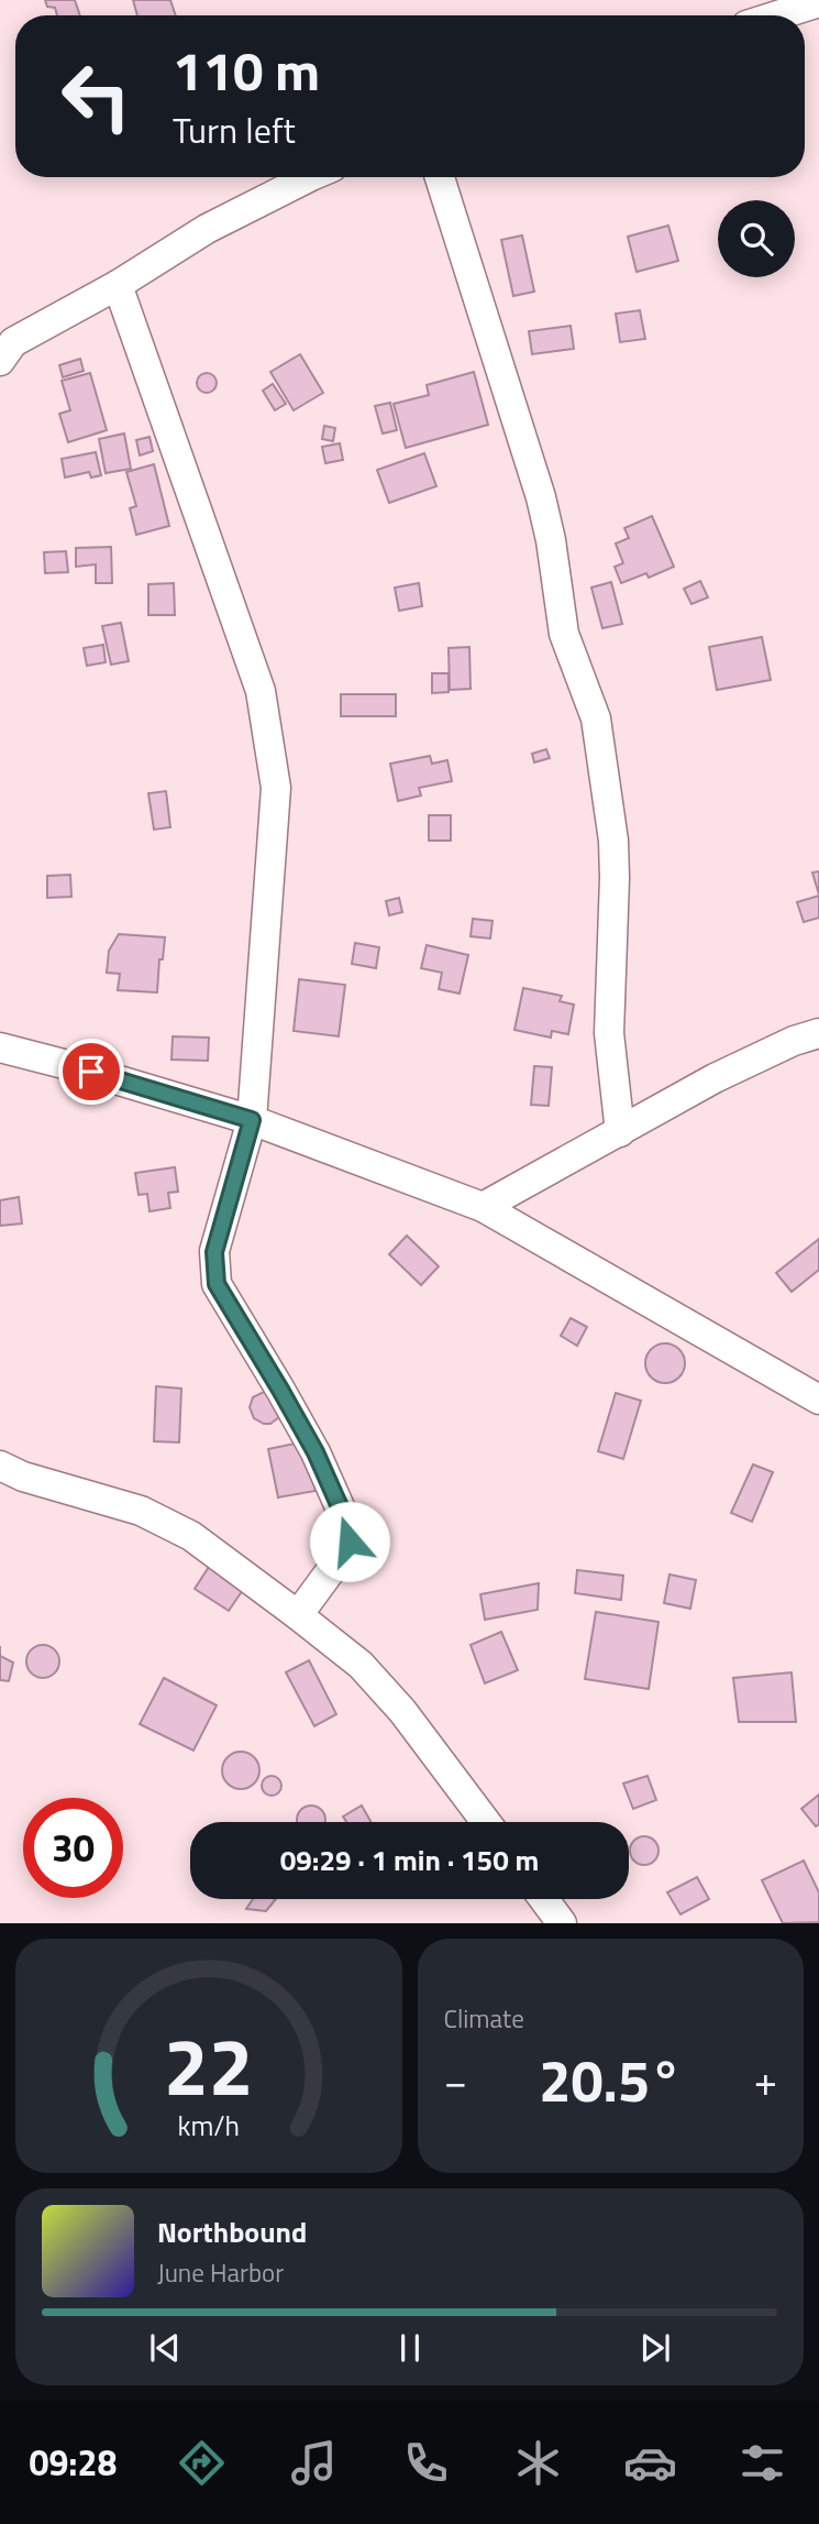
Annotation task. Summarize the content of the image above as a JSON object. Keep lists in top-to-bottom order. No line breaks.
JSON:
{"page":{"turn":["110 m","Turn left"],"limit":"30","trip":"09:29 · 1 min · 150 m","tile":"Climate","heat":["−","20.5°","+"],"song":["Northbound","June Harbor"],"tabs":"09:28","gauge":["22","km/h"]}}
